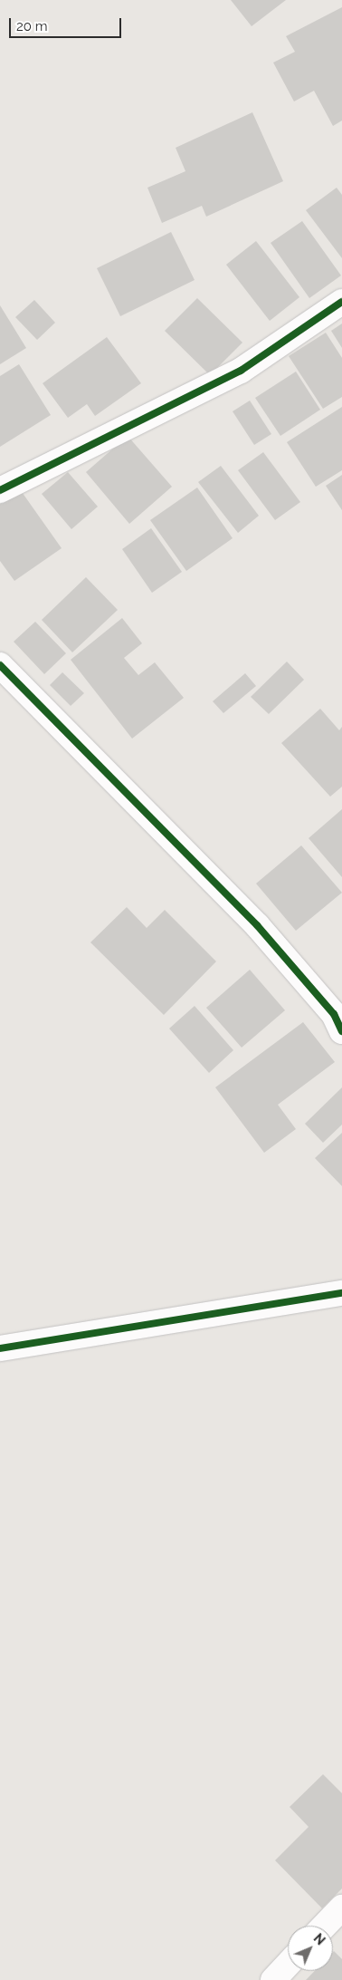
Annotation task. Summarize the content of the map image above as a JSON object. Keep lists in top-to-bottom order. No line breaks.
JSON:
{"scale_bar":"20 m","north":"top right"}
